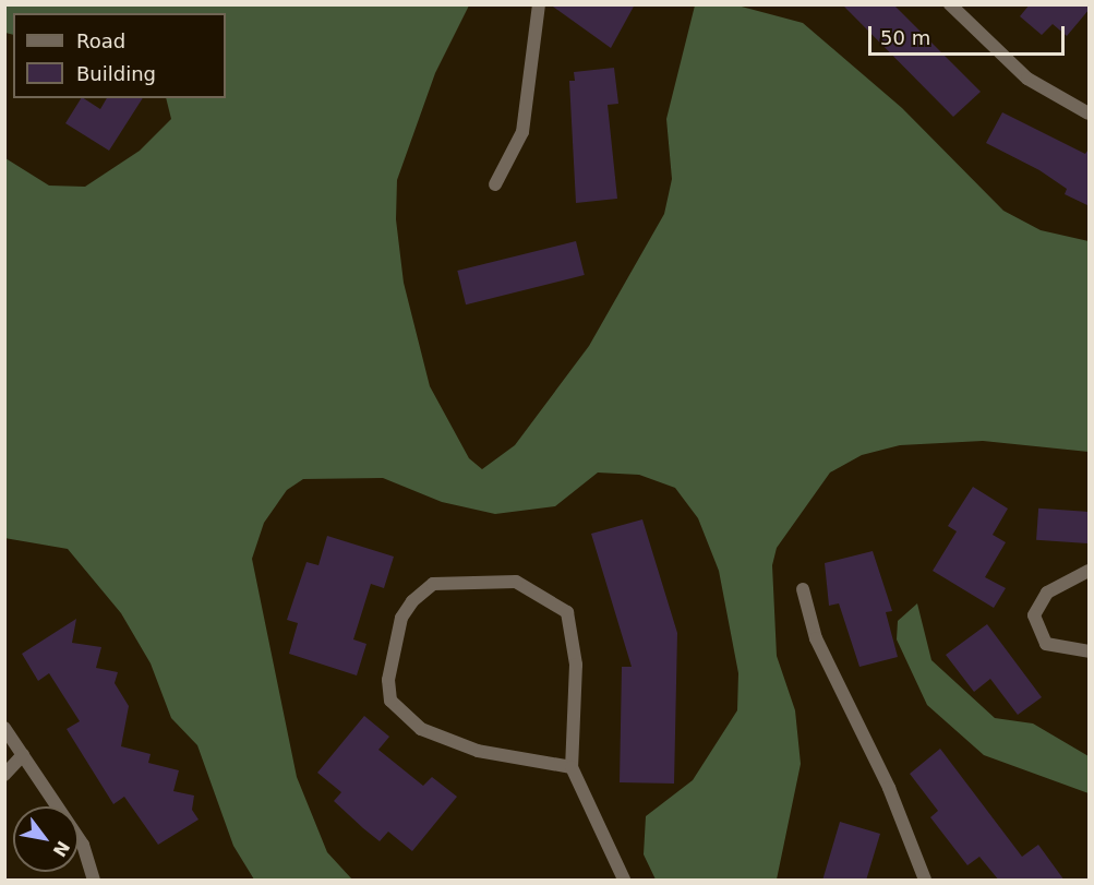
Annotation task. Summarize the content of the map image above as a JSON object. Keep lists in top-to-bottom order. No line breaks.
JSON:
{"legend":["Road","Building"],"scale_bar":"50 m","north":"bottom right"}
